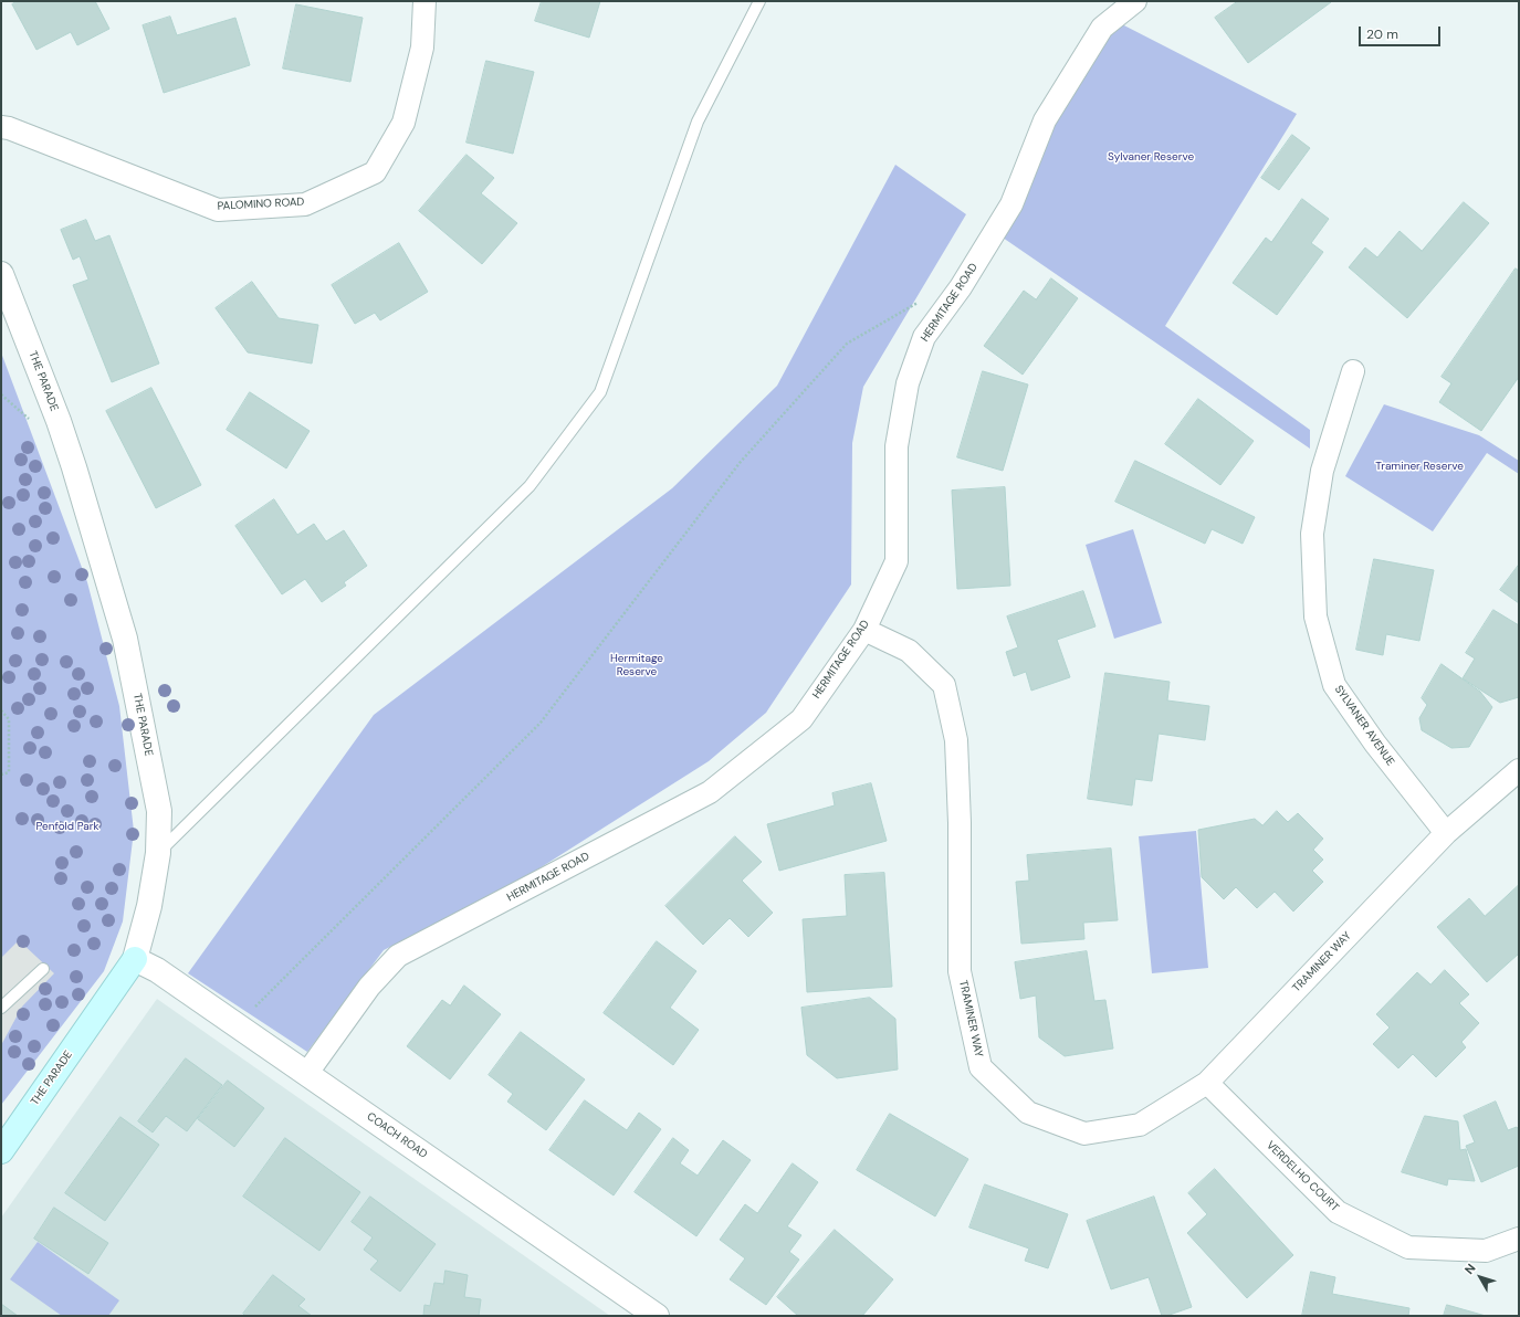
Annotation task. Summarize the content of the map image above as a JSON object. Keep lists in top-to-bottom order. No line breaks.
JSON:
{"streets":{"main road":["THE PARADE"],"street":["PALOMINO ROAD","HERMITAGE ROAD","SYLVANER AVENUE","TRAMINER WAY","COACH ROAD","VERDELHO COURT"]},"crossings":[["HERMITAGE ROAD","TRAMINER WAY"],["HERMITAGE ROAD","COACH ROAD"],["THE PARADE","COACH ROAD"],["SYLVANER AVENUE","TRAMINER WAY"],["TRAMINER WAY","VERDELHO COURT"]],"parks":["Sylvaner Reserve","Traminer Reserve","Hermitage Reserve","Penfold Park"],"scale_bar":"20 m","north":"top left"}
